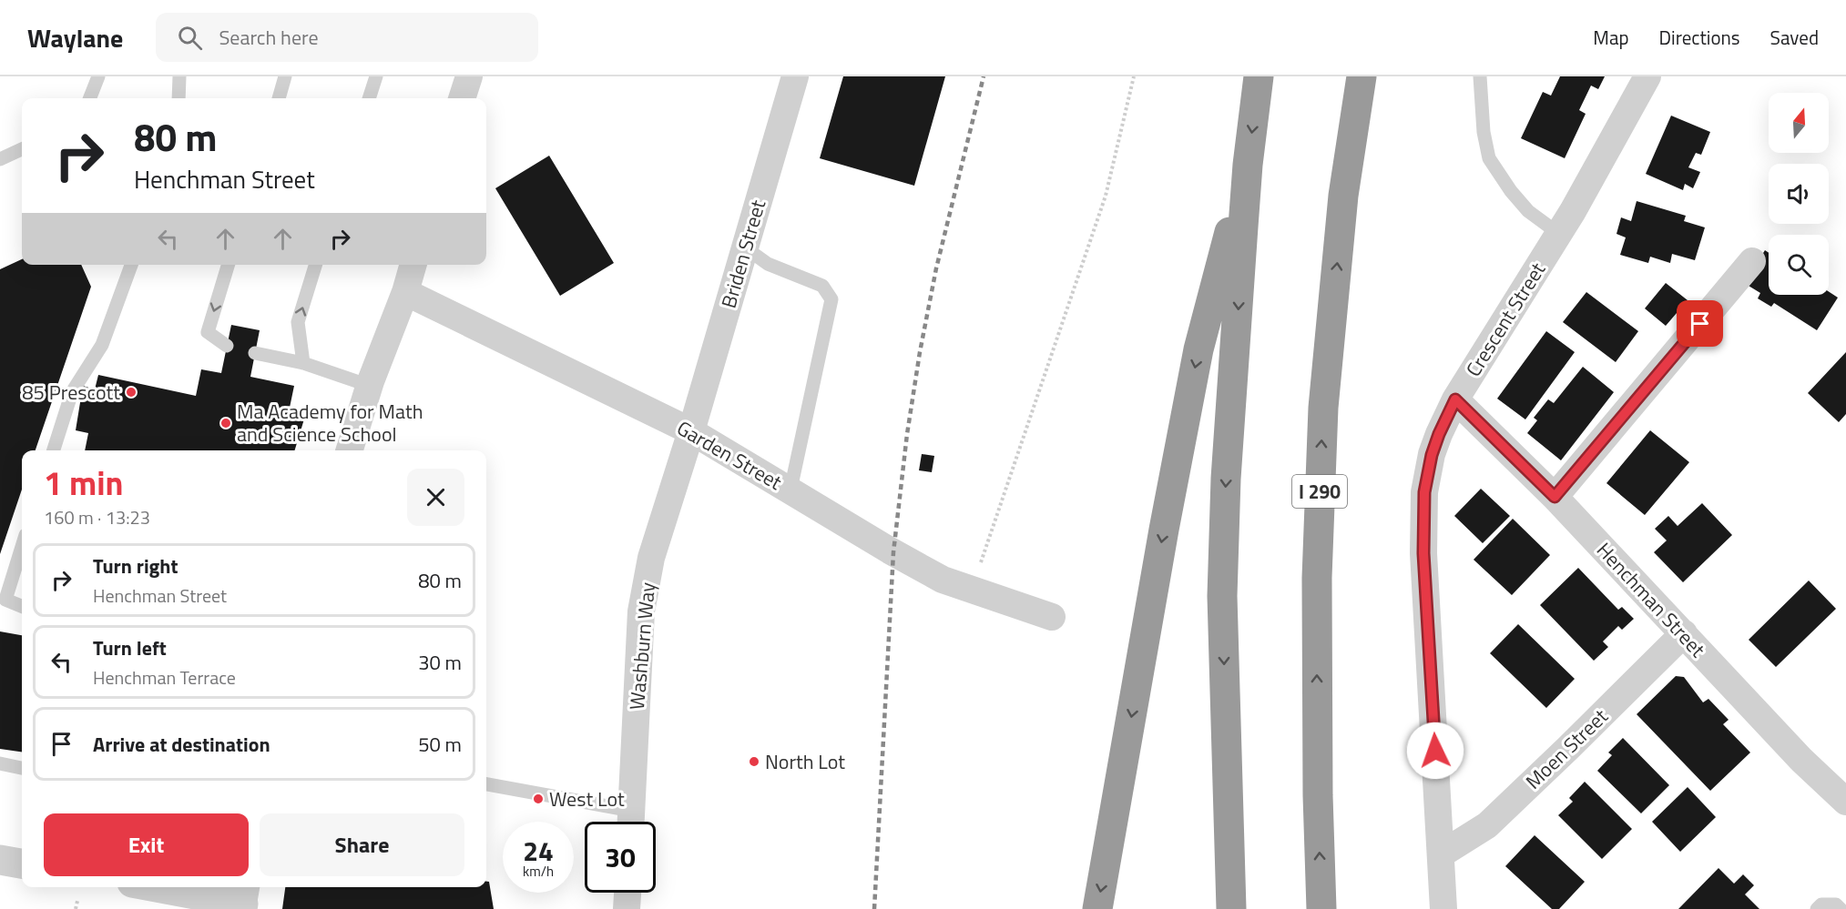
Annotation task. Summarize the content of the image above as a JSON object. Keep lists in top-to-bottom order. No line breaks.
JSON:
{"streets":{"highway":["I 290"],"street":["Briden Street","Crescent Street","Garden Street","Henchman Street","Washburn Way","Moen Street"]},"crossings":[["Briden Street","Garden Street"],["Briden Street","Washburn Way"],["Crescent Street","Henchman Street"],["Crescent Street","Moen Street"],["Garden Street","Washburn Way"],["Henchman Street","Moen Street"]],"places":["85 Prescott","Ma Academy for Math and Science School","North Lot","West Lot"],"north":"top","page":{"header":"Waylane","search":"Search here","nav":["Map","Directions","Saved"],"turn":["80 m","Henchman Street"],"heading":["1 min","160 m · 13:23"],"list":[{"name":"Turn right","note":"Henchman Street","value":"80 m"},{"name":"Turn left","note":"Henchman Terrace","value":"30 m"},{"name":"Arrive at destination","value":"50 m"}],"buttons":["Exit","Share"],"speed":"24 km/h","limit":"30"}}
